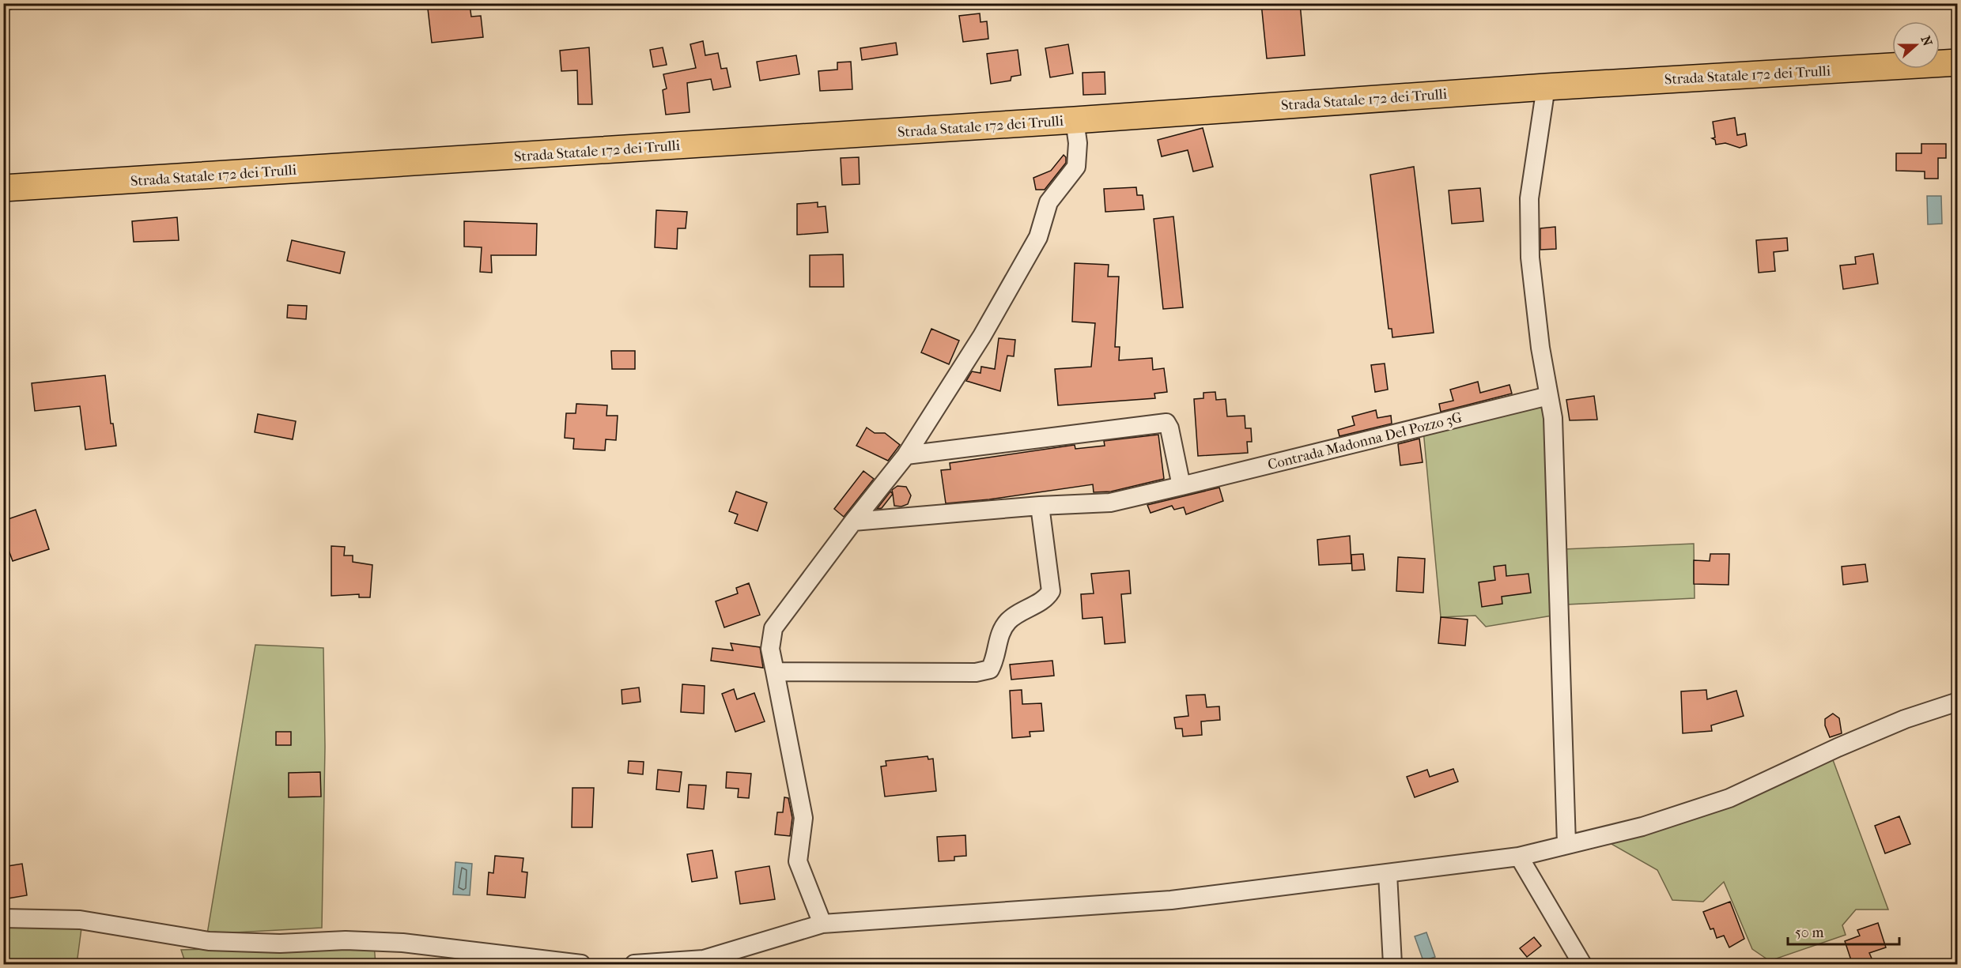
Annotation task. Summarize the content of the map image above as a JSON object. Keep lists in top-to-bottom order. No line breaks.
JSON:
{"streets":{"main road":["Strada Statale 172 dei Trulli"],"street":["Contrada Madonna Del Pozzo 3G"]},"scale_bar":"50 m","north":"right"}
